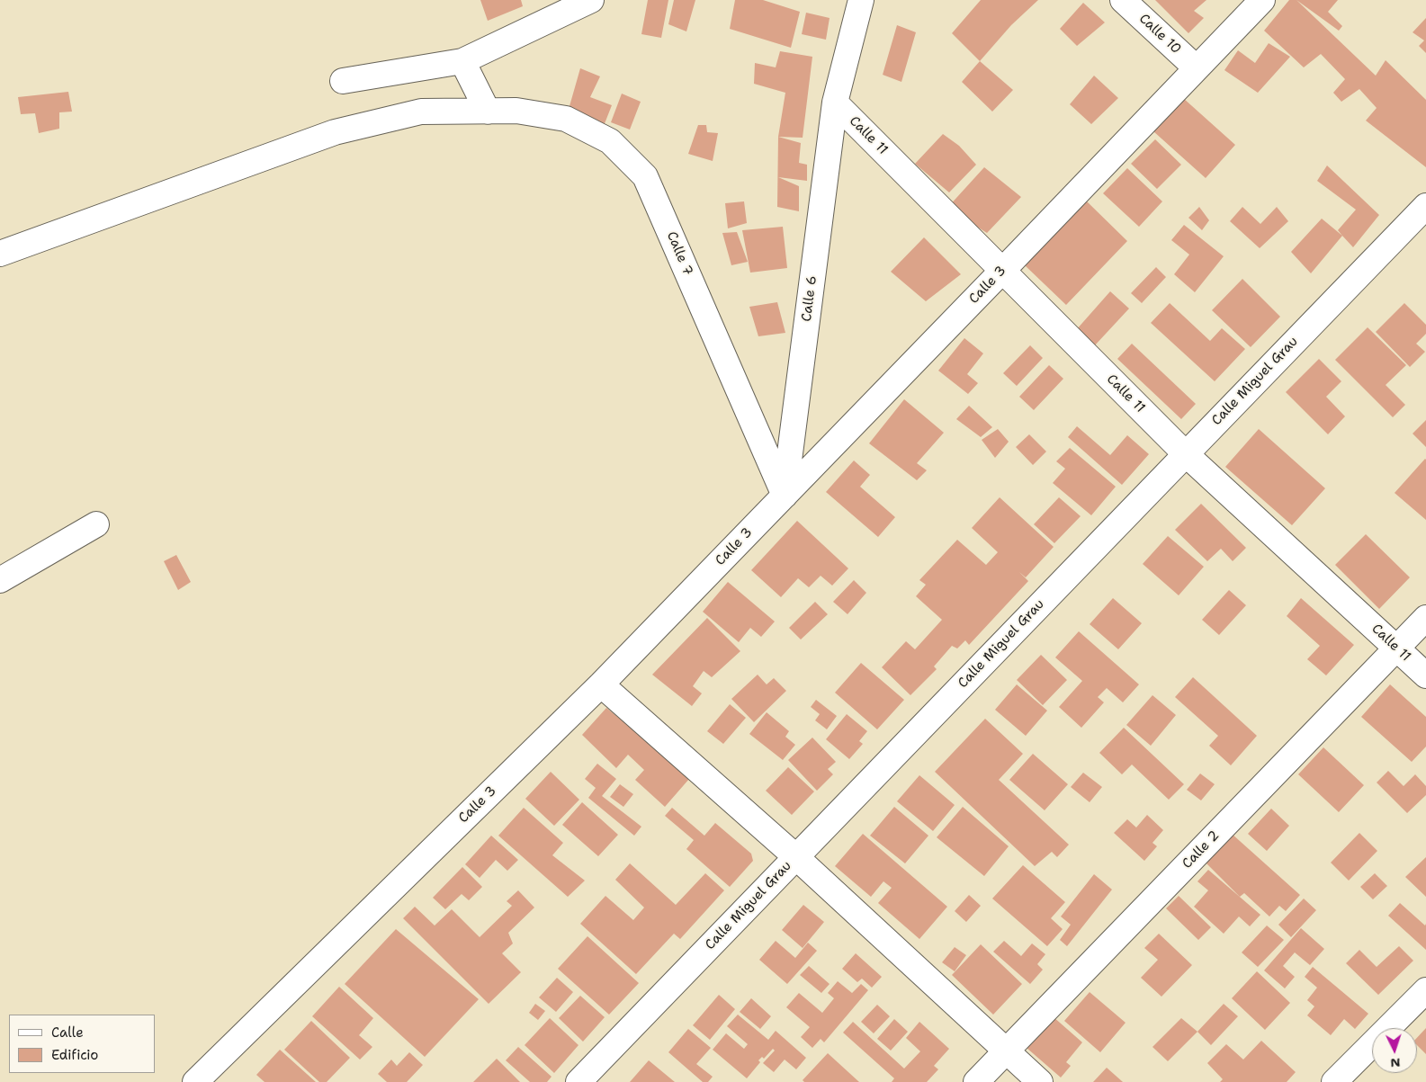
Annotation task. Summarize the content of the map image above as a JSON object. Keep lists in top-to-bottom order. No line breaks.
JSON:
{"streets":{"street":["Calle 10","Calle 11","Calle 7","Calle 3","Calle 6","Calle Miguel Grau","Calle 2"]},"crossings":[["Calle 10","Calle 3"],["Calle 11","Calle 3"],["Calle 11","Calle 6"],["Calle 11","Calle Miguel Grau"],["Calle 11","Calle 2"],["Calle 7","Calle 3"],["Calle 7","Calle 6"],["Calle 3","Calle 6"]],"legend":["Calle","Edificio"],"north":"bottom"}
